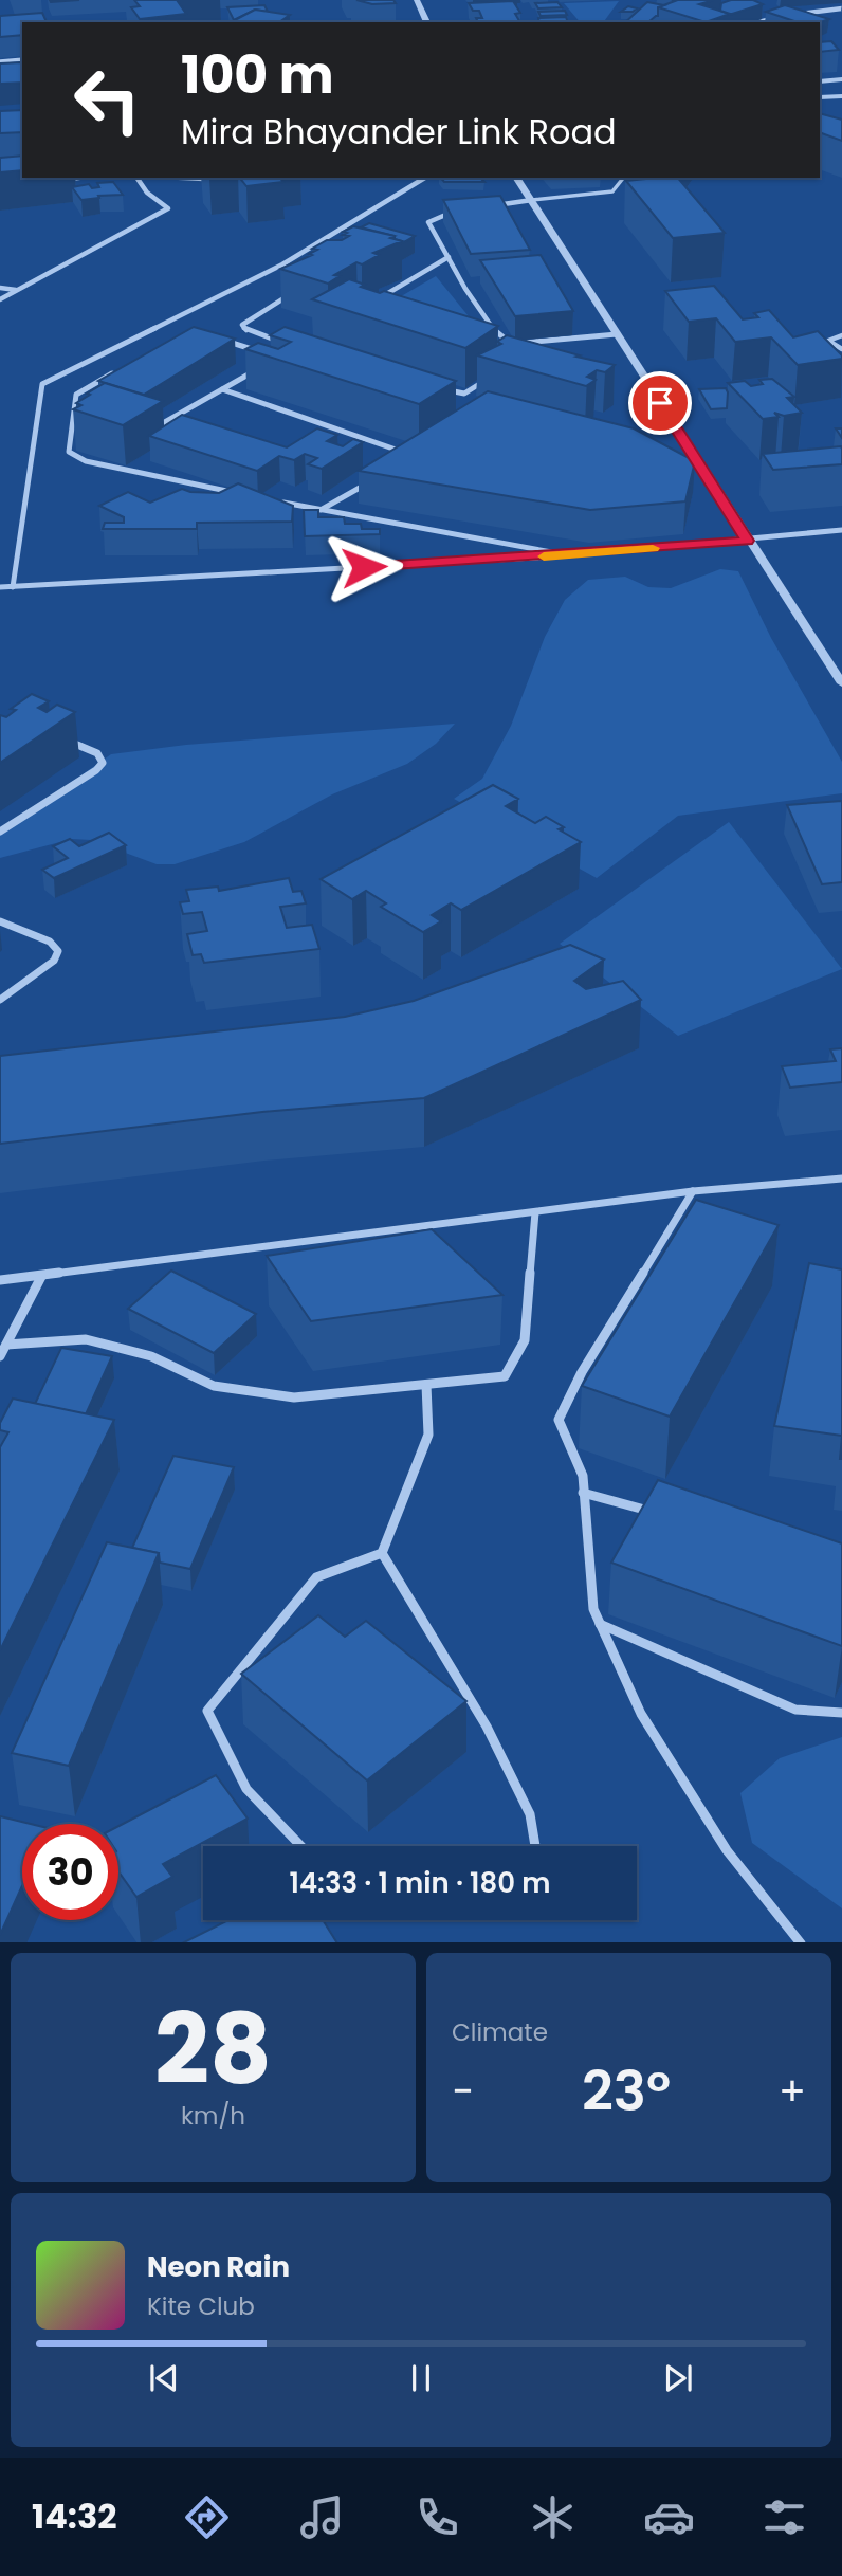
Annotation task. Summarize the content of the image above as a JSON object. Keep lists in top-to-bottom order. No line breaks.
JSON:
{"page":{"turn":["100 m","Mira Bhayander Link Road"],"limit":"30","trip":"14:33 · 1 min · 180 m","tile":[["28","km/h"],"Climate"],"heat":["−","23°","+"],"song":["Neon Rain","Kite Club"],"tabs":"14:32"}}
